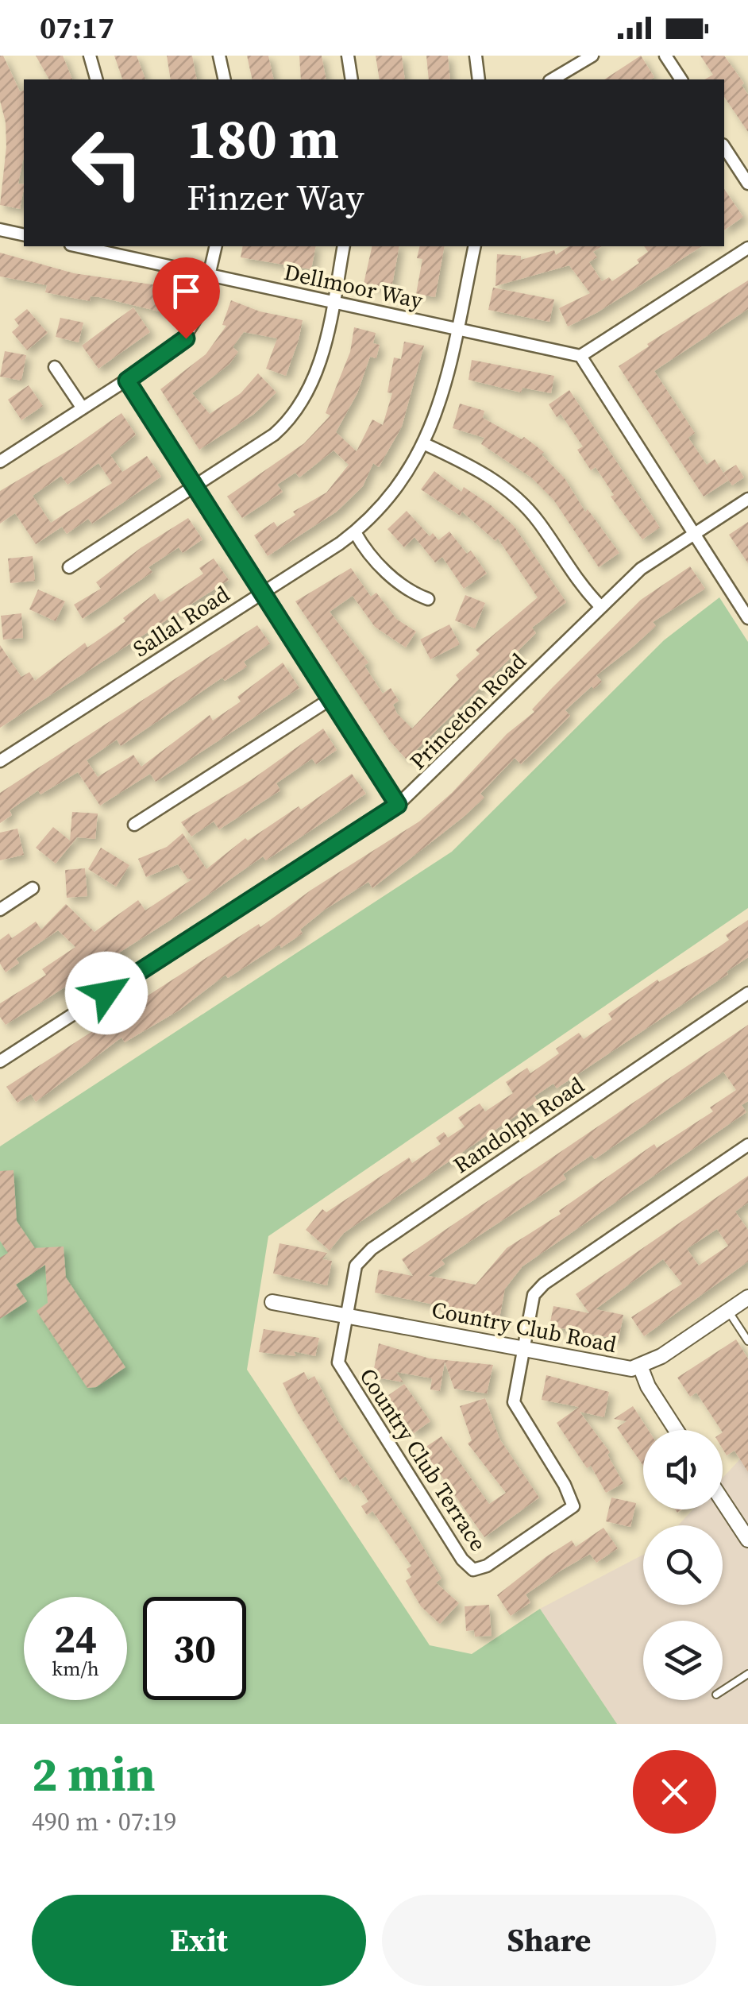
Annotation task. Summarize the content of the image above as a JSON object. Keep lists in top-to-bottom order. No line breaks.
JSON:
{"streets":{"street":["Dellmoor Way","Sallal Road","Princeton Road","Randolph Road","Country Club Road","Country Club Terrace"]},"crossings":[["Dellmoor Way","Sallal Road"],["Randolph Road","Country Club Road"],["Randolph Road","Country Club Terrace"],["Country Club Road","Country Club Terrace"]],"page":{"status":"07:17","turn":["180 m","Finzer Way"],"speed":"24 km/h","limit":"30","heading":["2 min","490 m · 07:19"],"buttons":["Exit","Share"]}}
